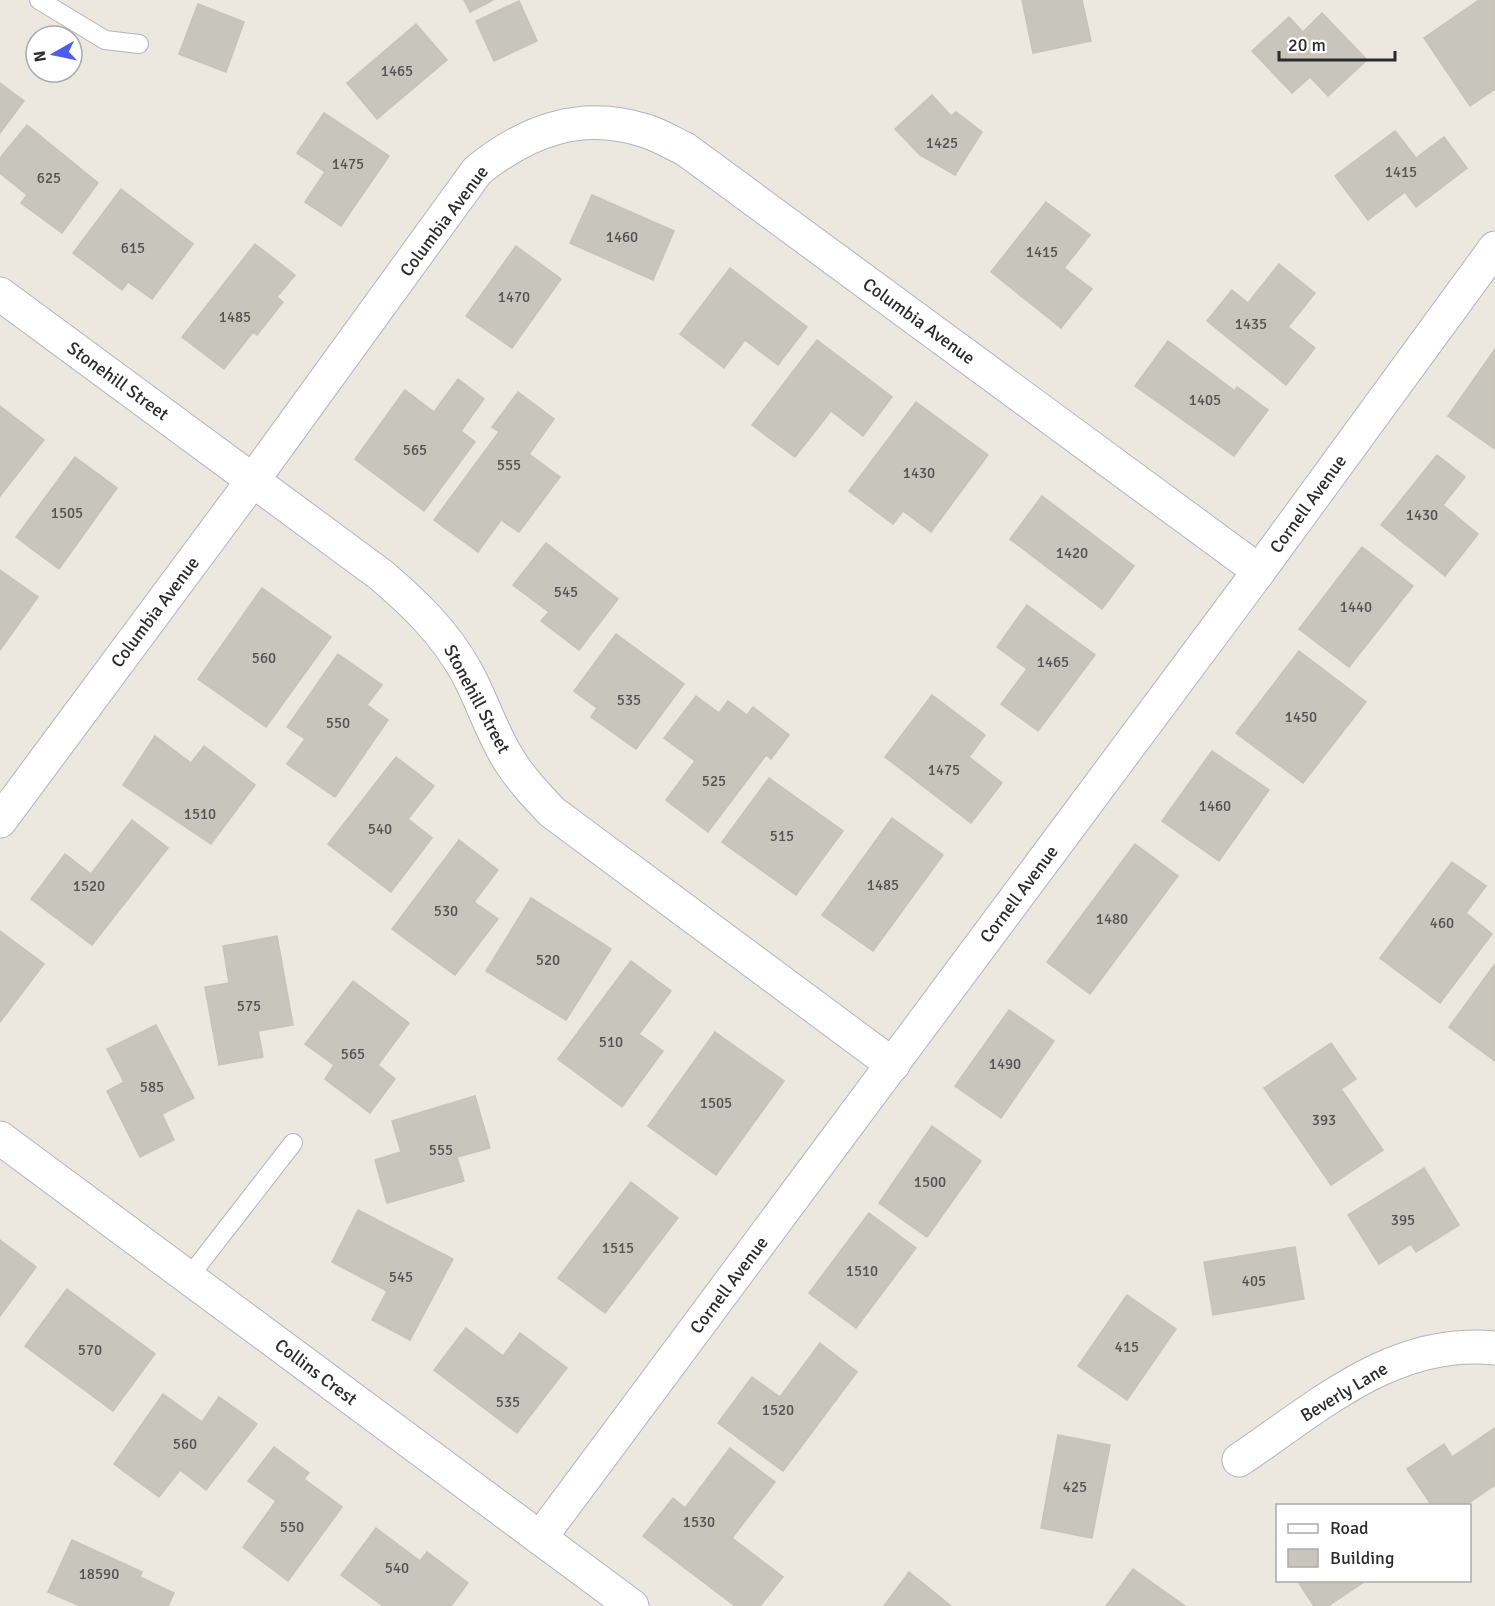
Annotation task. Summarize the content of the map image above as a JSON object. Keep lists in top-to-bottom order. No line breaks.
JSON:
{"streets":{"street":["Columbia Avenue","Stonehill Street","Cornell Avenue","Collins Crest","Beverly Lane"]},"crossings":[["Columbia Avenue","Stonehill Street"],["Columbia Avenue","Cornell Avenue"],["Stonehill Street","Cornell Avenue"],["Cornell Avenue","Collins Crest"]],"house_numbers":["1465","1425","1475","1415","625","1460","615","1415","1470","1485","1435","1405","565","555","1430","1505","1430","1420","545","1440","560","1465","535","1450","550","1475","525","1460","1510","540","515","1485","1520","530","1480","460","520","575","510","565","1490","585","1505","393","555","1500","395","1515","1510","545","405","415","570","535","1520","560","425","1530","550","540","18590"],"legend":["Road","Building"],"scale_bar":"20 m","north":"left"}
